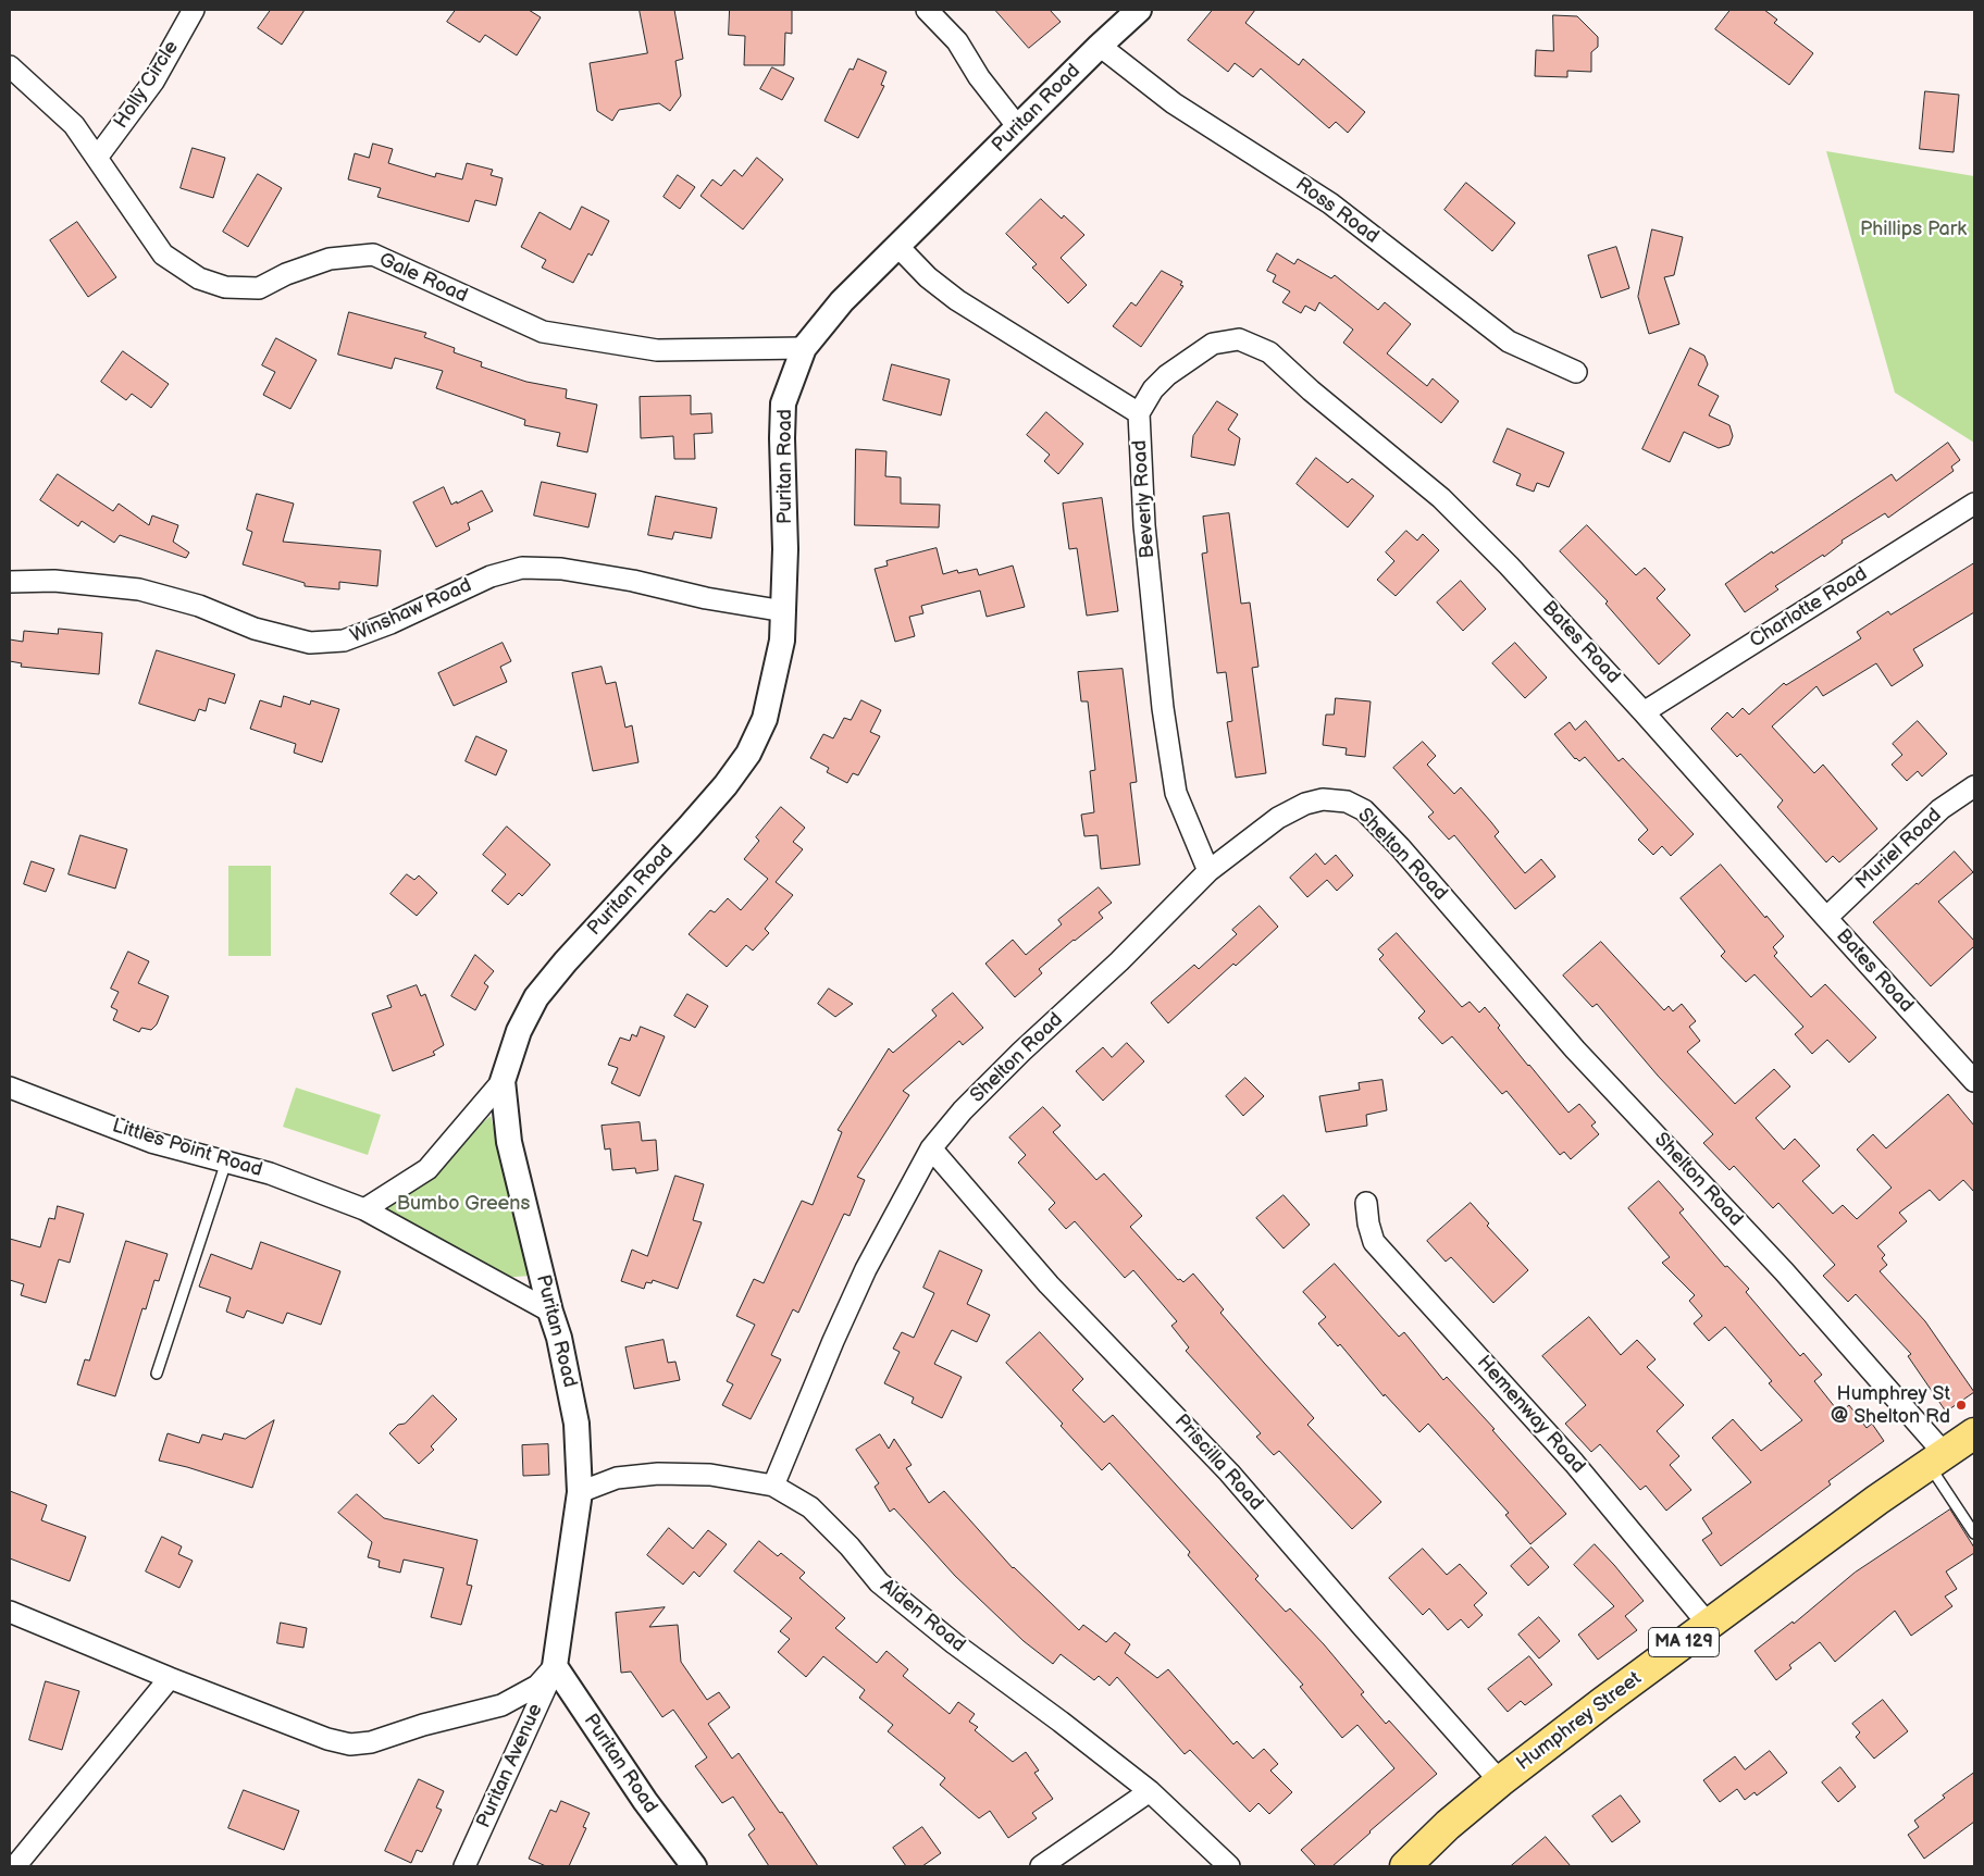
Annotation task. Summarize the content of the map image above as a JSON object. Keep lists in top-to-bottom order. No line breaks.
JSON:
{"streets":{"main road":["MA 129","Humphrey Street"],"street":["Holly Circle","Puritan Road","Ross Road","Gale Road","Beverly Road","Charlotte Road","Winshaw Road","Bates Road","Muriel Road","Shelton Road","Littles Point Road","Hemenway Road","Priscilla Road","Alden Road","Puritan Avenue"]},"crossings":[["Holly Circle","Gale Road"],["Puritan Road","Ross Road"],["Puritan Road","Gale Road"],["Puritan Road","Beverly Road"],["Puritan Road","Winshaw Road"],["Puritan Road","Littles Point Road"],["Puritan Road","Alden Road"],["Puritan Road","Puritan Avenue"],["Beverly Road","Bates Road"],["Beverly Road","Shelton Road"],["Charlotte Road","Bates Road"],["Bates Road","Muriel Road"],["Shelton Road","Priscilla Road"],["Shelton Road","Alden Road"],["Shelton Road","Humphrey Street"],["Hemenway Road","Humphrey Street"],["Priscilla Road","Humphrey Street"]],"parks":["Phillips Park","Bumbo Greens"],"places":["Humphrey St @ Shelton Rd"]}
